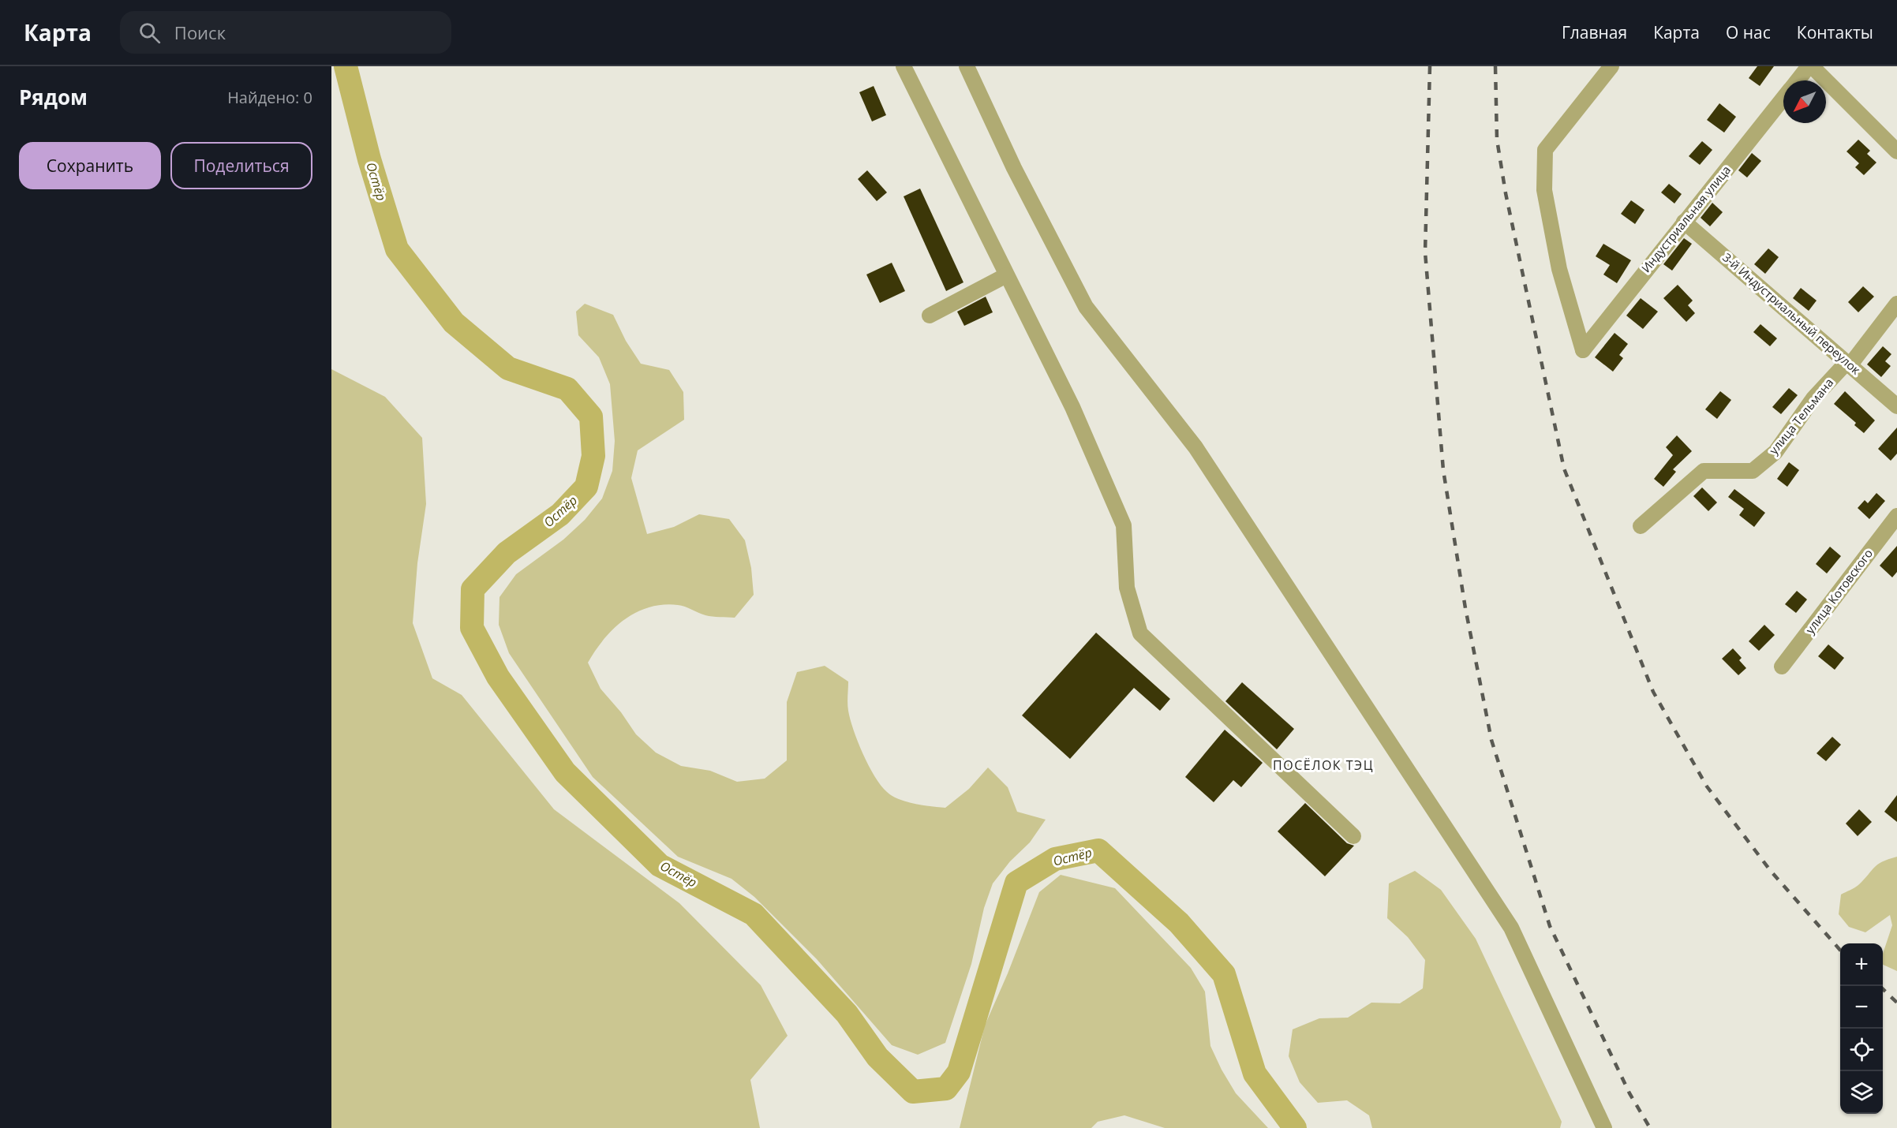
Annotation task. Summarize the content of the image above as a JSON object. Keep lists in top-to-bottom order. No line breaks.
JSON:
{"streets":{"street":["Индустриальная улица","3-й Индустриальный переулок","улица Тельмана","улица Котовского"]},"crossings":[["Индустриальная улица","3-й Индустриальный переулок"],["3-й Индустриальный переулок","улица Тельмана"]],"districts":["ПОСЁЛОК ТЭЦ"],"water":["Остёр"],"north":"bottom left","page":{"header":"Карта","search":"Поиск","nav":["Главная","Карта","О нас","Контакты"],"heading":["Рядом","Найдено: 0"],"buttons":["Сохранить","Поделиться"],"map_buttons":["+","−"]}}
